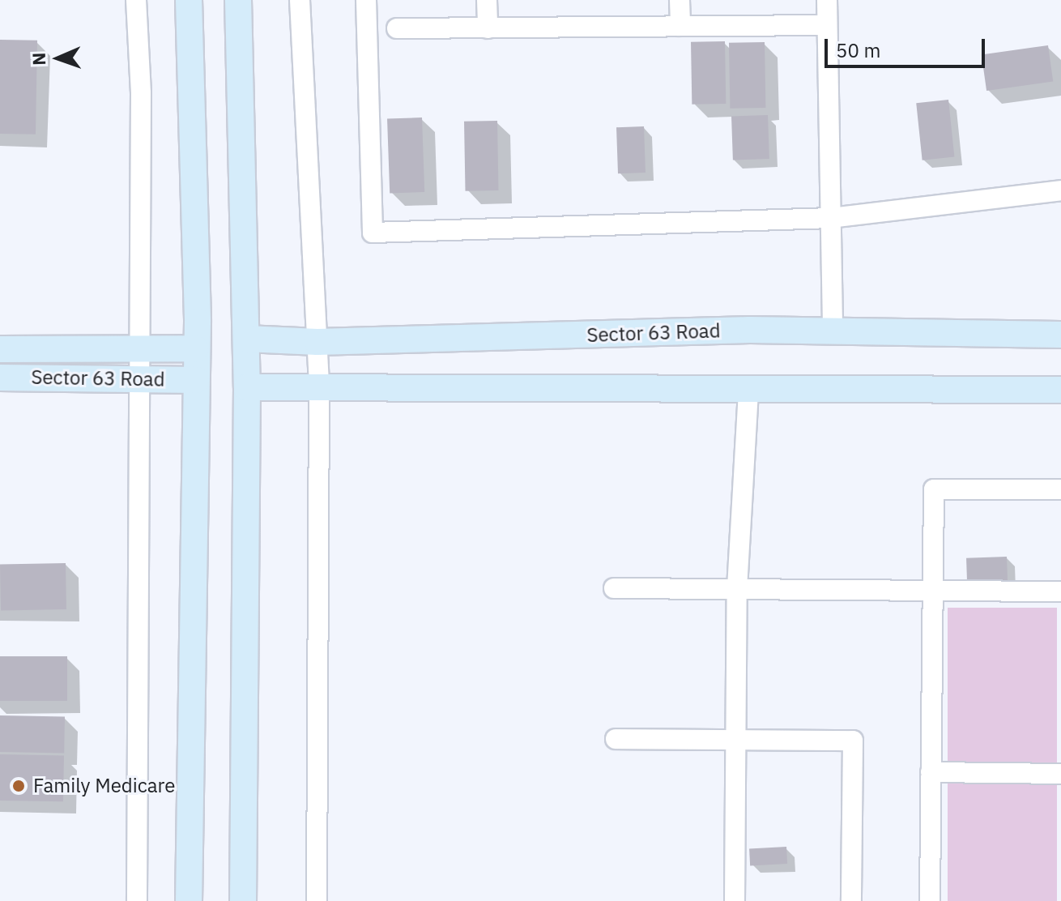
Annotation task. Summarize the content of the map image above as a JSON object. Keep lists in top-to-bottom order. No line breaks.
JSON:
{"streets":{"street":["Sector 63 Road"]},"places":["Family Medicare"],"scale_bar":"50 m","north":"left"}
